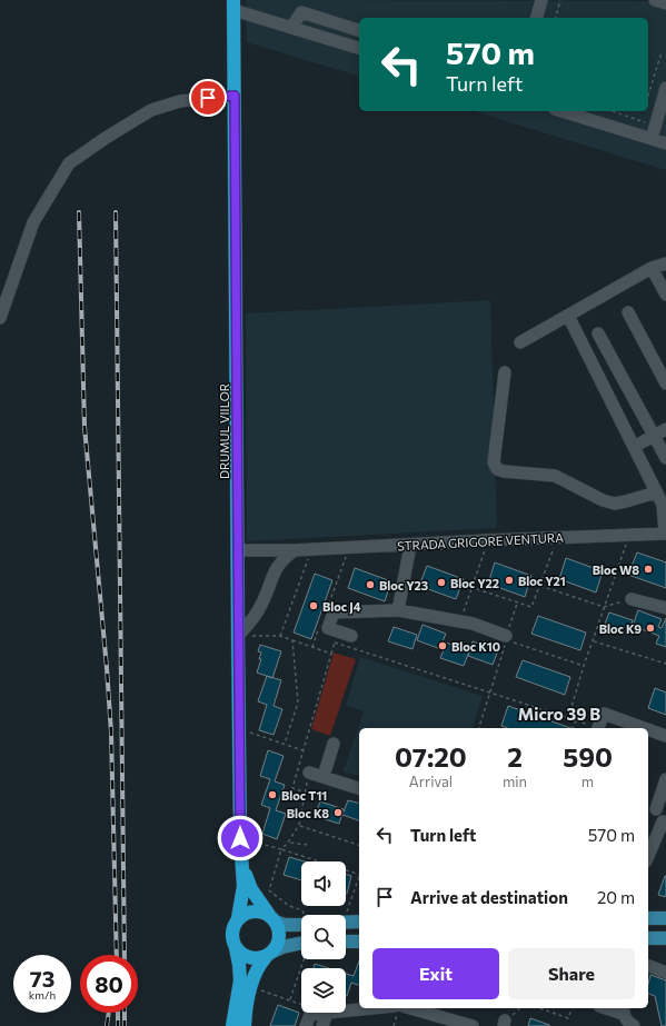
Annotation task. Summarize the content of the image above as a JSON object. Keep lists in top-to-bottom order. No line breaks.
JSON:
{"streets":{"highway":["DRUMUL VIILOR"],"street":["STRADA GRIGORE VENTURA"]},"crossings":[["DRUMUL VIILOR","STRADA GRIGORE VENTURA"]],"districts":["Micro 39 B"],"places":["Bloc W8","Bloc Y21","Bloc Y22","Bloc Y23","Bloc J4","Bloc K9","Bloc K10","Bloc T11","Bloc K8"],"page":{"turn":["570 m","Turn left"],"eta":["07:20","Arrival","2","min","590","m"],"list":[{"name":"Turn left","value":"570 m"},{"name":"Arrive at destination","value":"20 m"}],"buttons":["Exit","Share"],"speed":"73 km/h","limit":"80"}}
